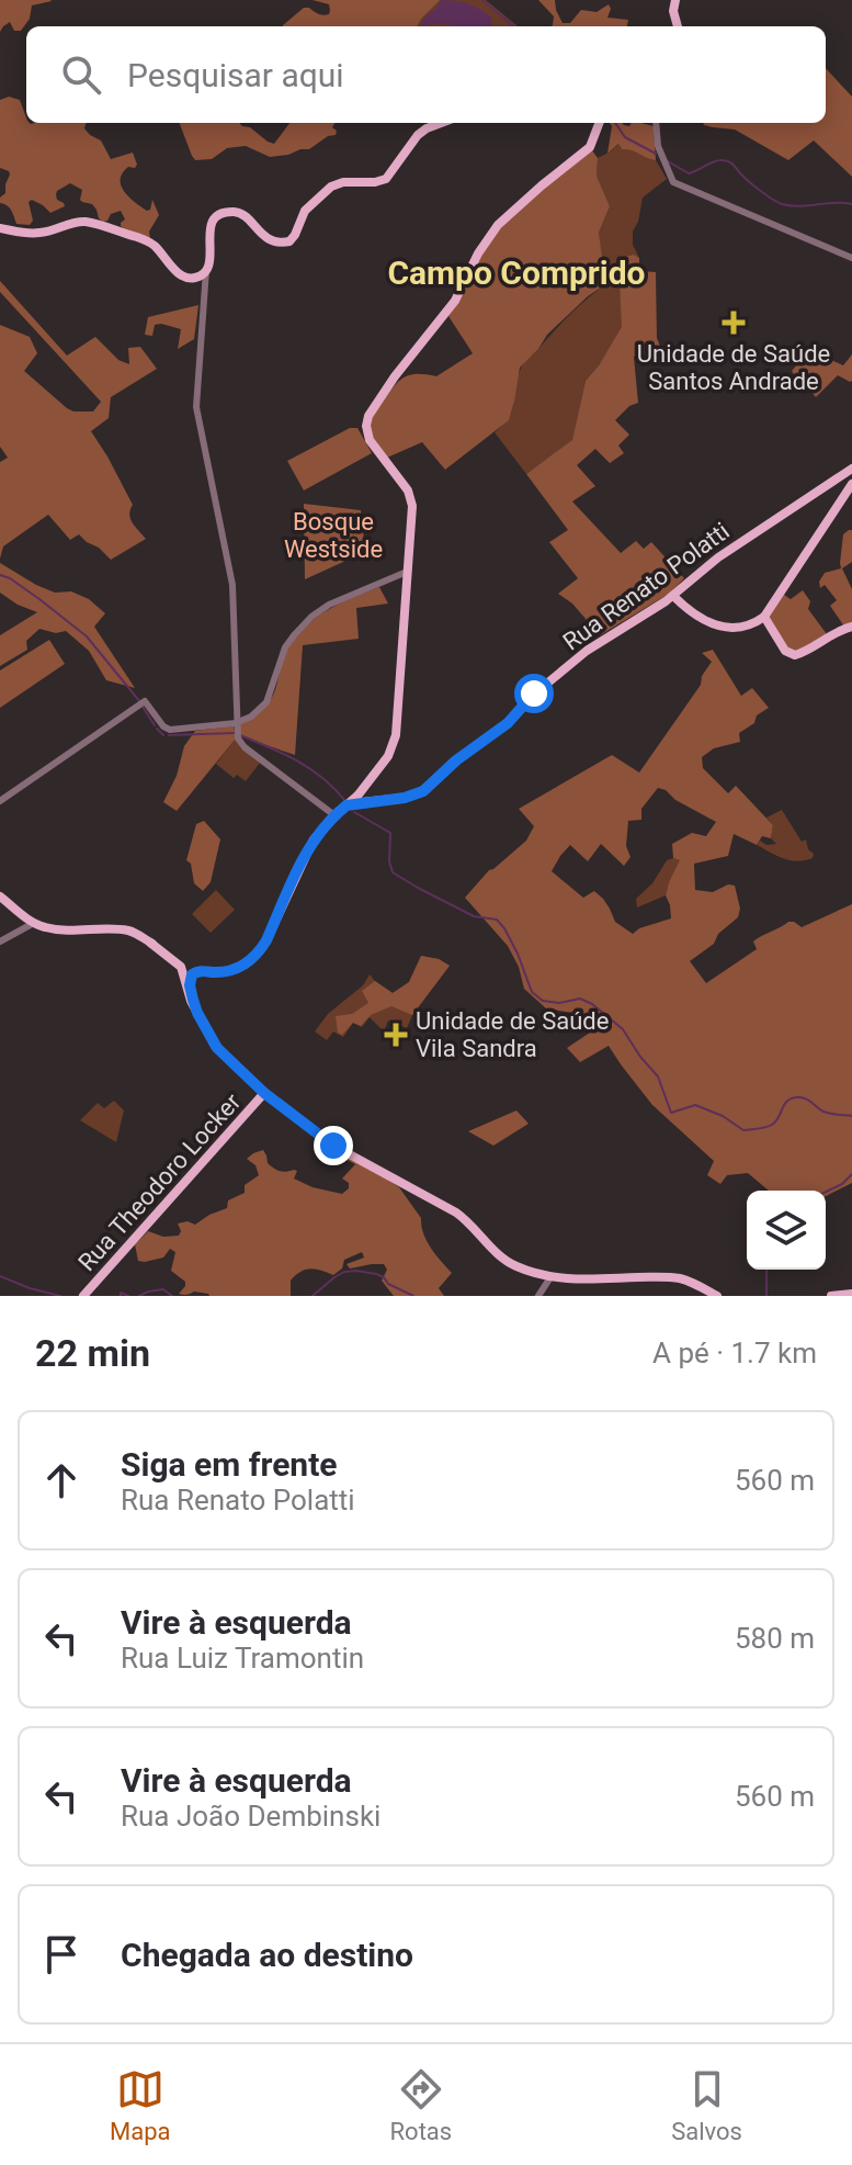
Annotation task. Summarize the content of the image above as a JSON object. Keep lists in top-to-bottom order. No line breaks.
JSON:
{"streets":{"main road":["Rua Renato Polatti","Rua Theodoro Locker"]},"districts":["Campo Comprido"],"parks":["Bosque Westside"],"places":{"health":["Unidade de Saúde Santos Andrade","Unidade de Saúde Vila Sandra"]},"page":{"search":"Pesquisar aqui","heading":["22 min","A pé · 1.7 km"],"list":[["Siga em frente","Rua Renato Polatti","560 m"],["Vire à esquerda","Rua Luiz Tramontin","580 m"],["Vire à esquerda","Rua João Dembinski","560 m"],"Chegada ao destino"],"nav":["Mapa","Rotas","Salvos"]}}
